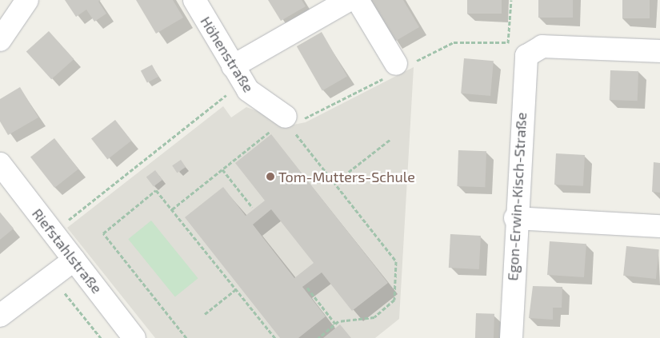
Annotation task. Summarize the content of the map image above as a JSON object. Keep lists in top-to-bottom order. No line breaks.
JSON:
{"streets":{"street":["Höhenstraße","Egon-Erwin-Kisch-Straße","Riefstahlstraße"]},"places":["Tom-Mutters-Schule"]}
